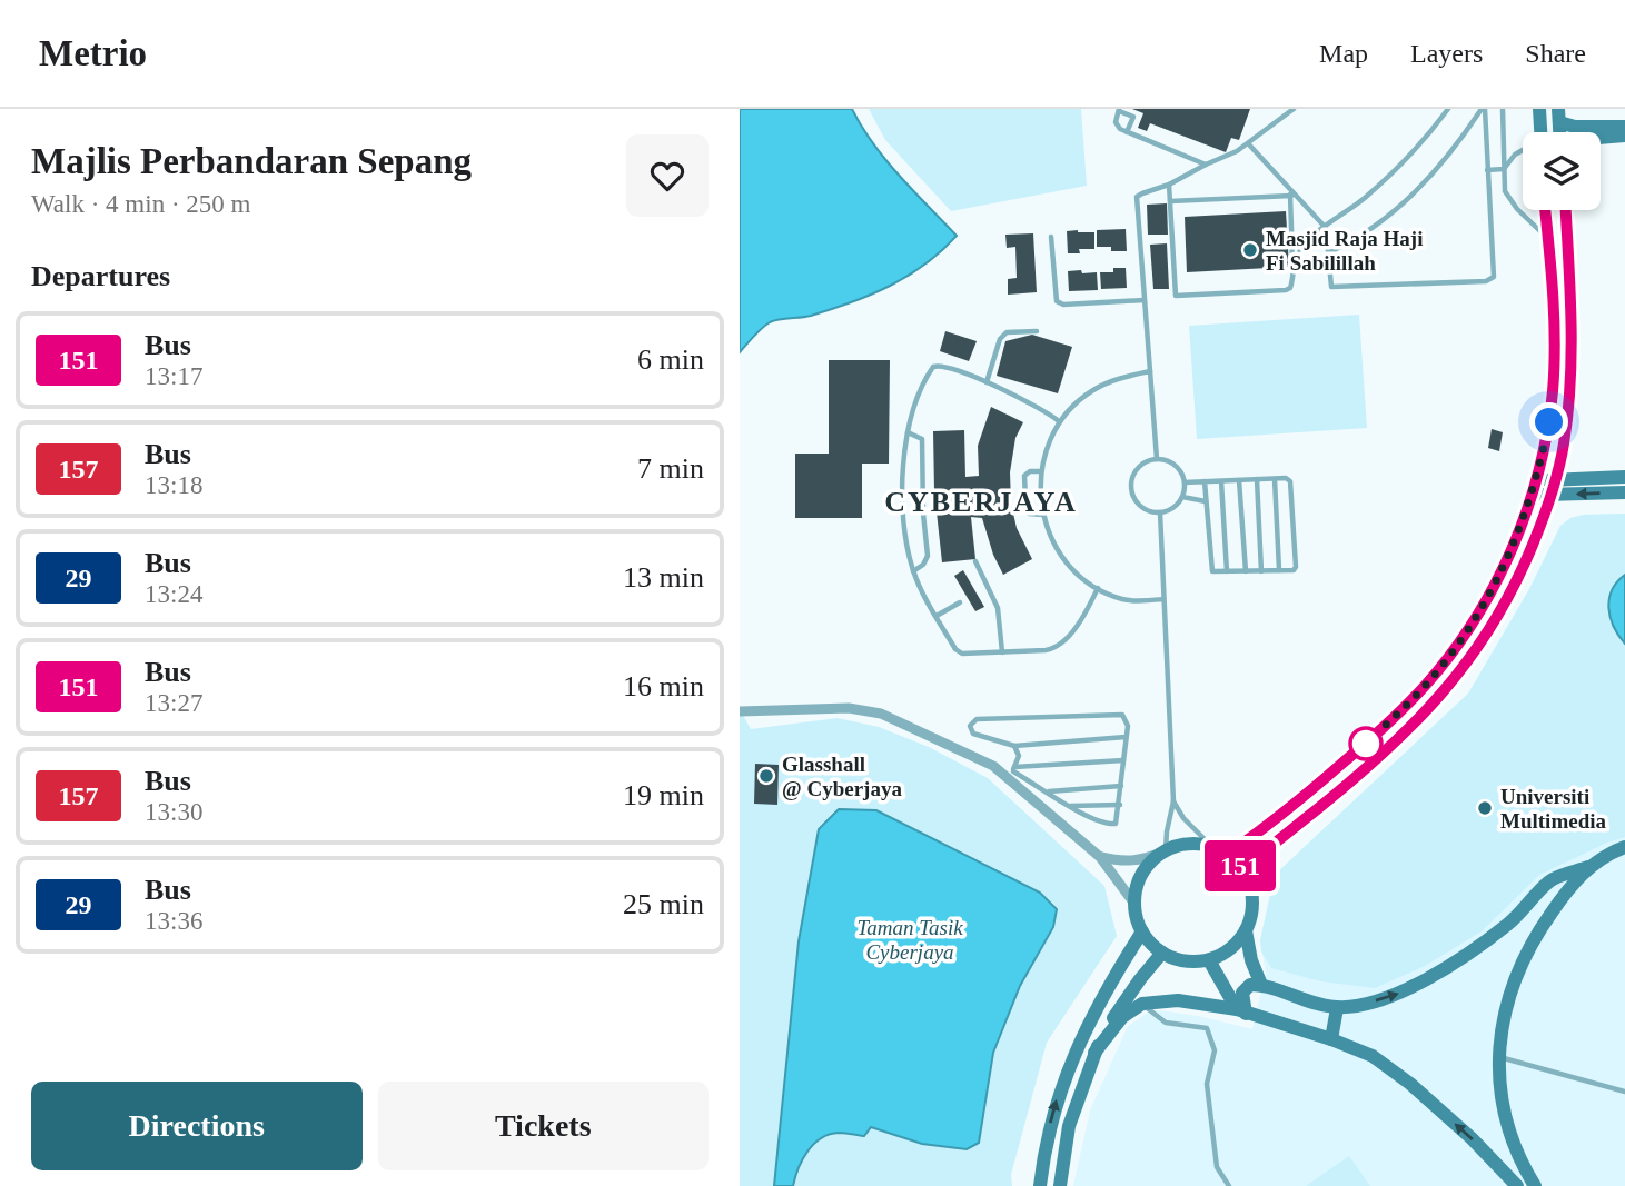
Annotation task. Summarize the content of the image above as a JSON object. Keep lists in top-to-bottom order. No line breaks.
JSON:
{"districts":["CYBERJAYA"],"parks":["Taman Tasik Cyberjaya"],"places":["Masjid Raja Haji Fi Sabilillah","Glasshall @ Cyberjaya","Universiti Multimedia"],"lines":["bus line 151"],"page":{"header":"Metrio","nav":["Map","Layers","Share"],"heading":[["Majlis Perbandaran Sepang","Walk · 4 min · 250 m"],"Departures"],"on_map":"151","list":[{"mark":"151","name":"Bus","note":"13:17","value":"6 min"},{"mark":"157","name":"Bus","note":"13:18","value":"7 min"},{"mark":"29","name":"Bus","note":"13:24","value":"13 min"},{"mark":"151","name":"Bus","note":"13:27","value":"16 min"},{"mark":"157","name":"Bus","note":"13:30","value":"19 min"},{"mark":"29","name":"Bus","note":"13:36","value":"25 min"}],"buttons":["Directions","Tickets"]}}
